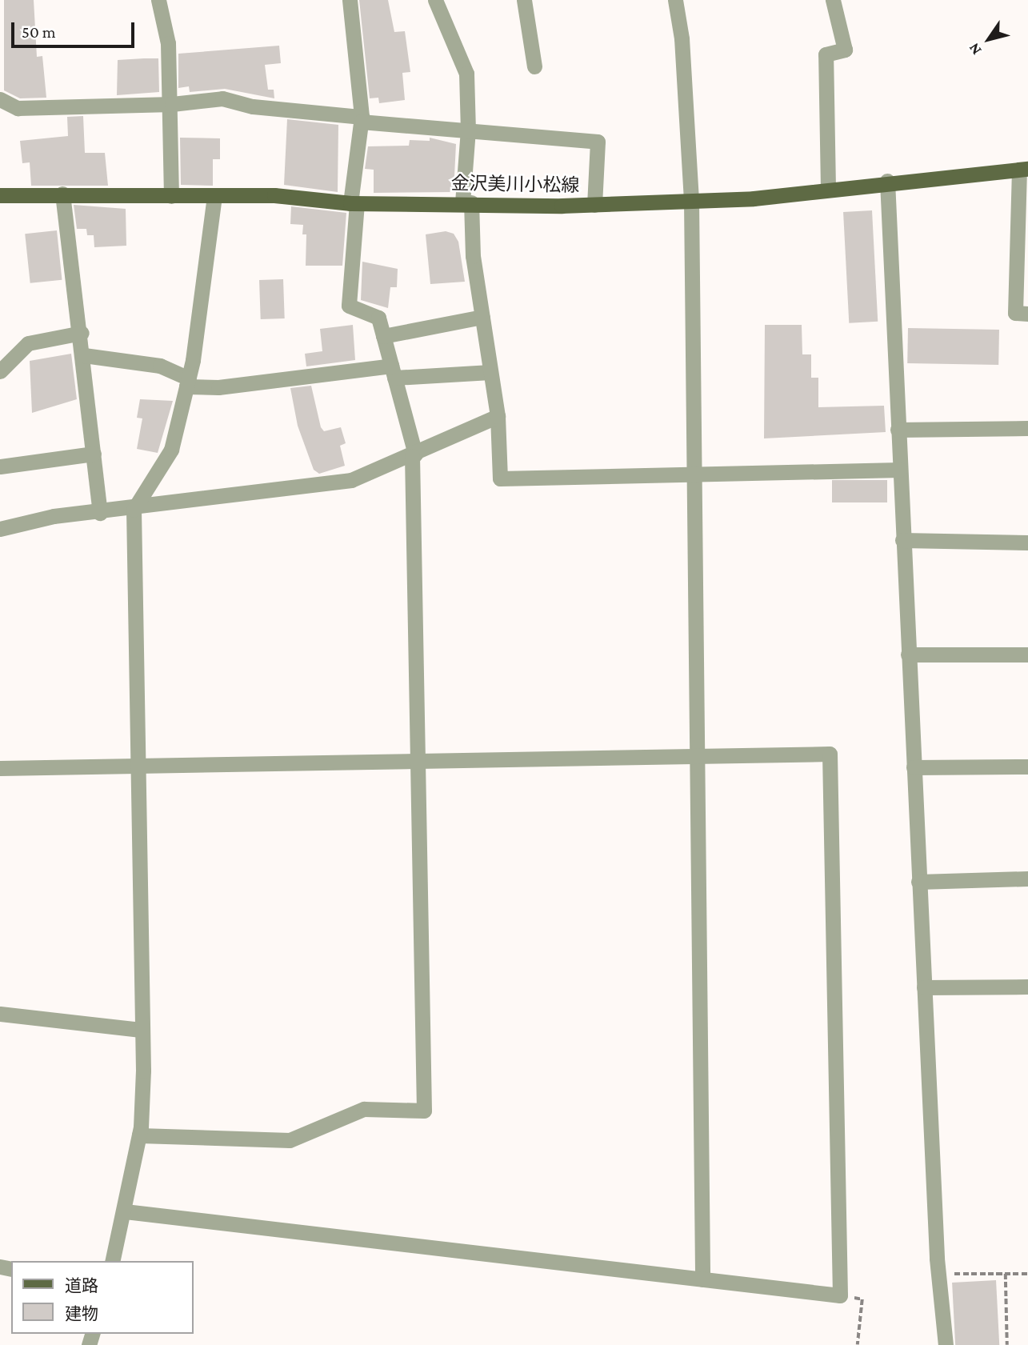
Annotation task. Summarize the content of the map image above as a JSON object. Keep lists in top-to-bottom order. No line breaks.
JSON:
{"streets":{"main road":["金沢美川小松線"]},"legend":["道路","建物"],"scale_bar":"50 m","north":"bottom left"}
